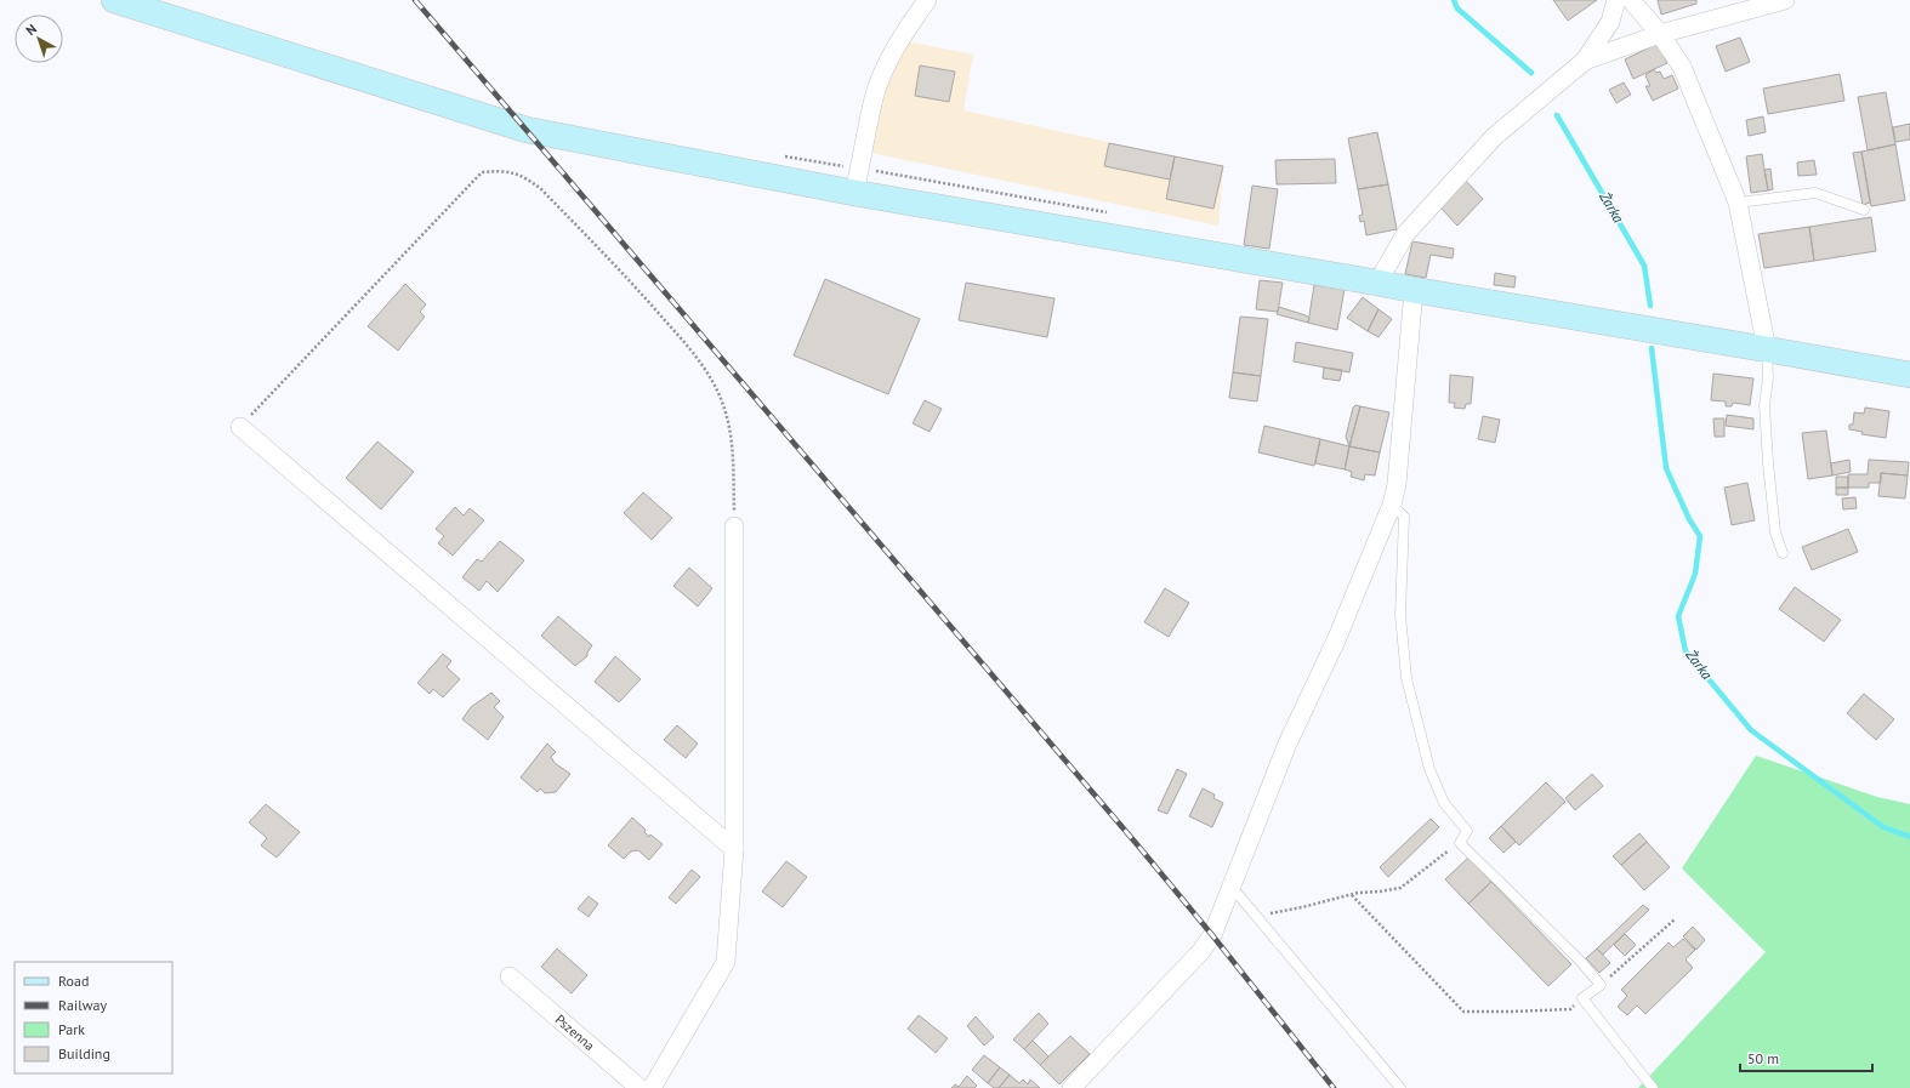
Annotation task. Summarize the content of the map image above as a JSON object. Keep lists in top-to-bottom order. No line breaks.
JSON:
{"streets":{"street":["Pszenna"]},"water":["Żarka"],"legend":["Road","Railway","Park","Building"],"scale_bar":"50 m","north":"top left"}
